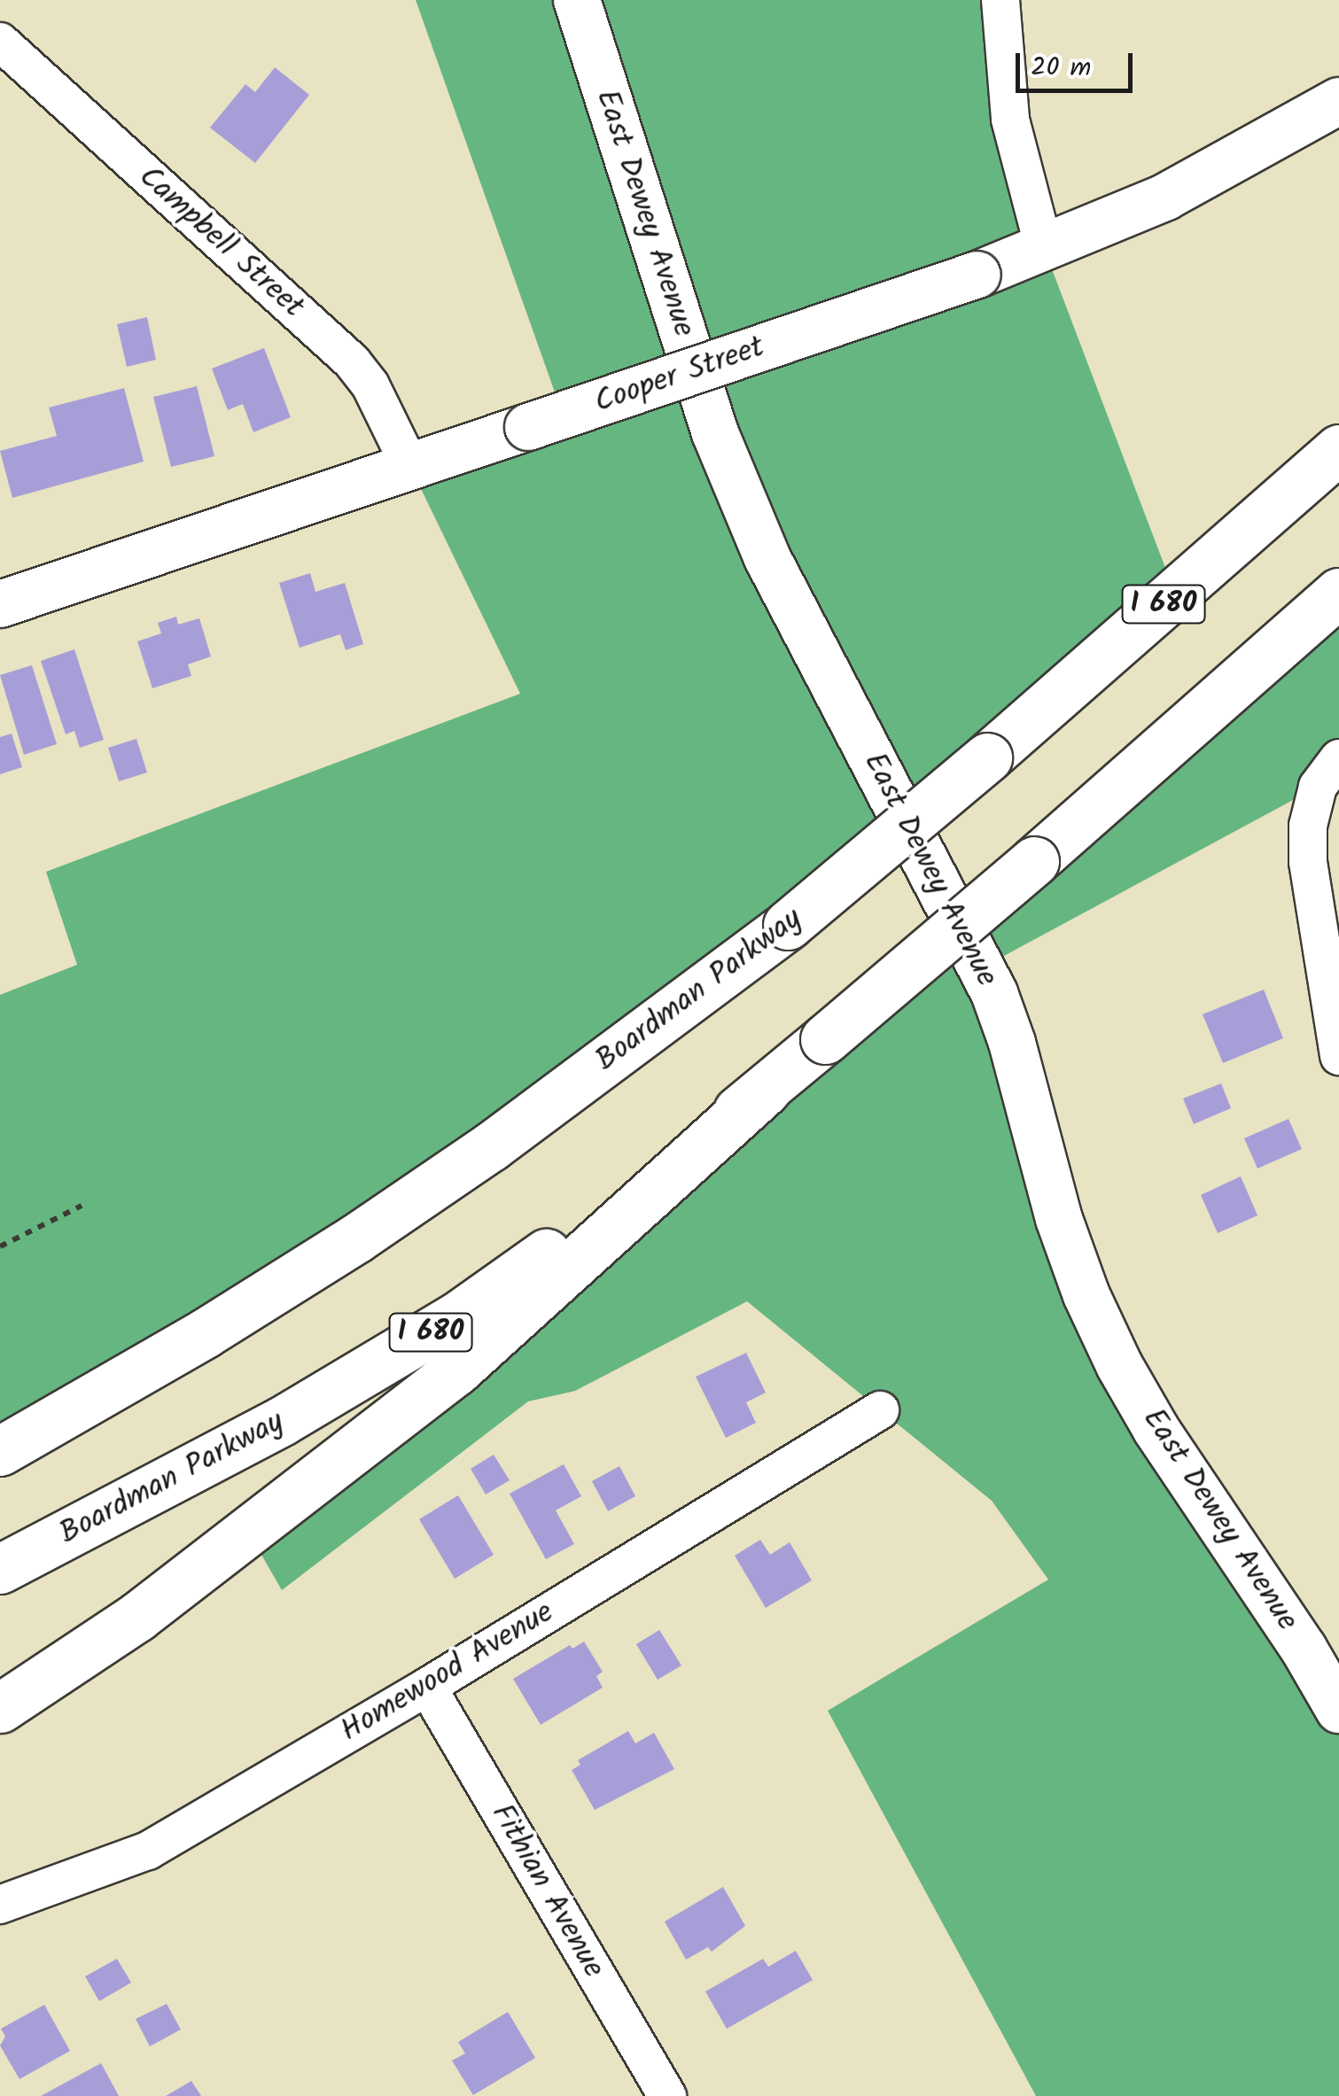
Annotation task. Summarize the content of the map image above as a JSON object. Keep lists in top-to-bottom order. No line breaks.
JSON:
{"streets":{"highway":["I 680","Boardman Parkway"],"street":["East Dewey Avenue","Campbell Street","Cooper Street","Homewood Avenue","Fithian Avenue"]},"crossings":[["Campbell Street","Cooper Street"],["Homewood Avenue","Fithian Avenue"]],"scale_bar":"20 m"}
